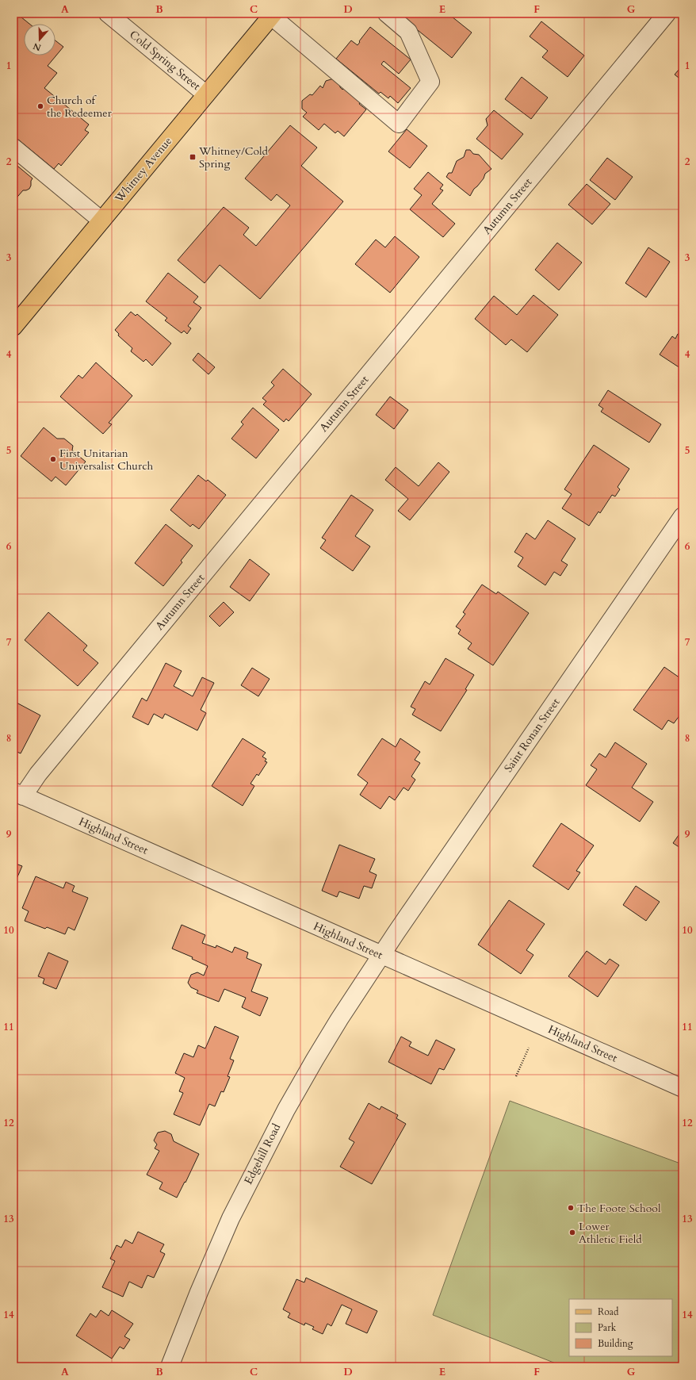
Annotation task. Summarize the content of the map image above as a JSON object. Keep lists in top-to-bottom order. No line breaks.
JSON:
{"streets":{"main road":["Whitney Avenue"],"street":["Cold Spring Street","Autumn Street","Saint Ronan Street","Highland Street","Edgehill Road"]},"crossings":[["Cold Spring Street","Whitney Avenue"],["Autumn Street","Highland Street"],["Saint Ronan Street","Highland Street"],["Saint Ronan Street","Edgehill Road"],["Highland Street","Edgehill Road"]],"places":{"other":["Church of the Redeemer","First Unitarian Universalist Church","The Foote School","Lower Athletic Field"],"transit":["Whitney/Cold Spring"]},"legend":["Road","Park","Building"],"north":"bottom","grid":{"columns":["A","B","C","D","E","F","G"],"rows":["1","2","3","4","5","6","7","8","9","10","11","12","13","14"]}}
